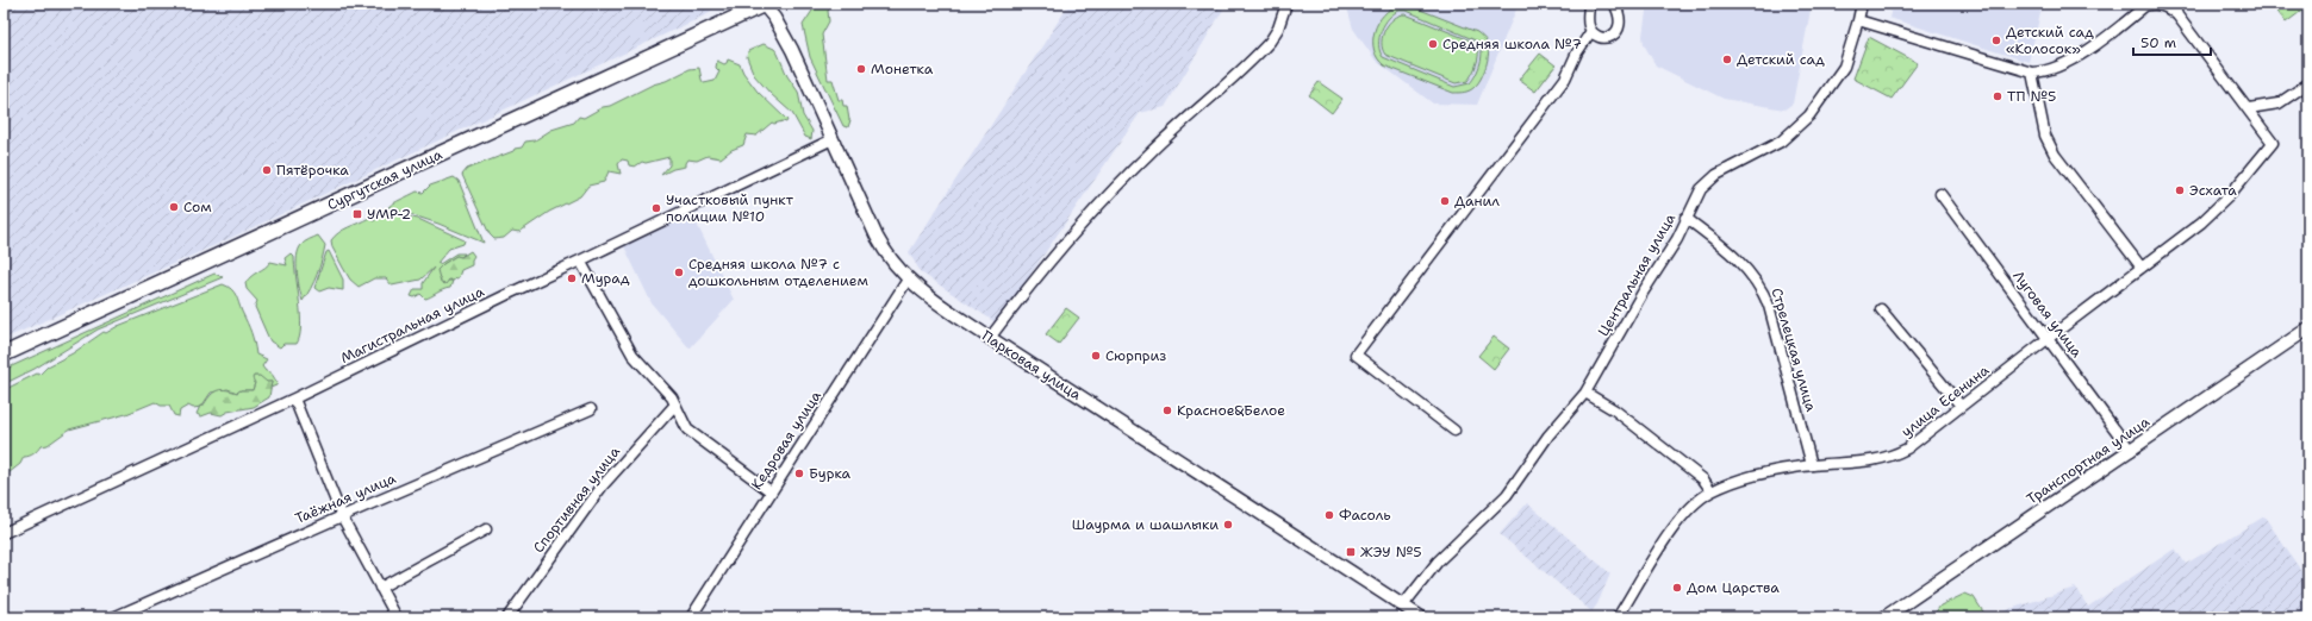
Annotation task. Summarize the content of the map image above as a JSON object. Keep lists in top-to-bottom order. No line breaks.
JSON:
{"streets":{"main road":["Сургутская улица"],"street":["Центральная улица","Луговая улица","Магистральная улица","Стрелецкая улица","Парковая улица","улица Есенина","Кедровая улица","Транспортная улица","Таёжная улица","Спортивная улица"]},"crossings":[["Сургутская улица","Парковая улица"],["Центральная улица","Стрелецкая улица"],["Центральная улица","Парковая улица"],["Луговая улица","улица Есенина"],["Луговая улица","Транспортная улица"],["Магистральная улица","Парковая улица"],["Стрелецкая улица","улица Есенина"],["Парковая улица","Кедровая улица"]],"places":{"other":["Детский сад «Колосок»","Средняя школа №7","Детский сад","Монетка","ТП №5","Пятёрочка","Эсхата","Данил","Сом","Участковый пункт полиции №10","Средняя школа №7 с дошкольным отделением","Мурад","Сюрприз","Красное&Белое","Бурка","Фасоль","Шаурма и шашлыки","Дом Царства"],"transit":["УМР-2","ЖЭУ №5"]},"scale_bar":"50 m"}
